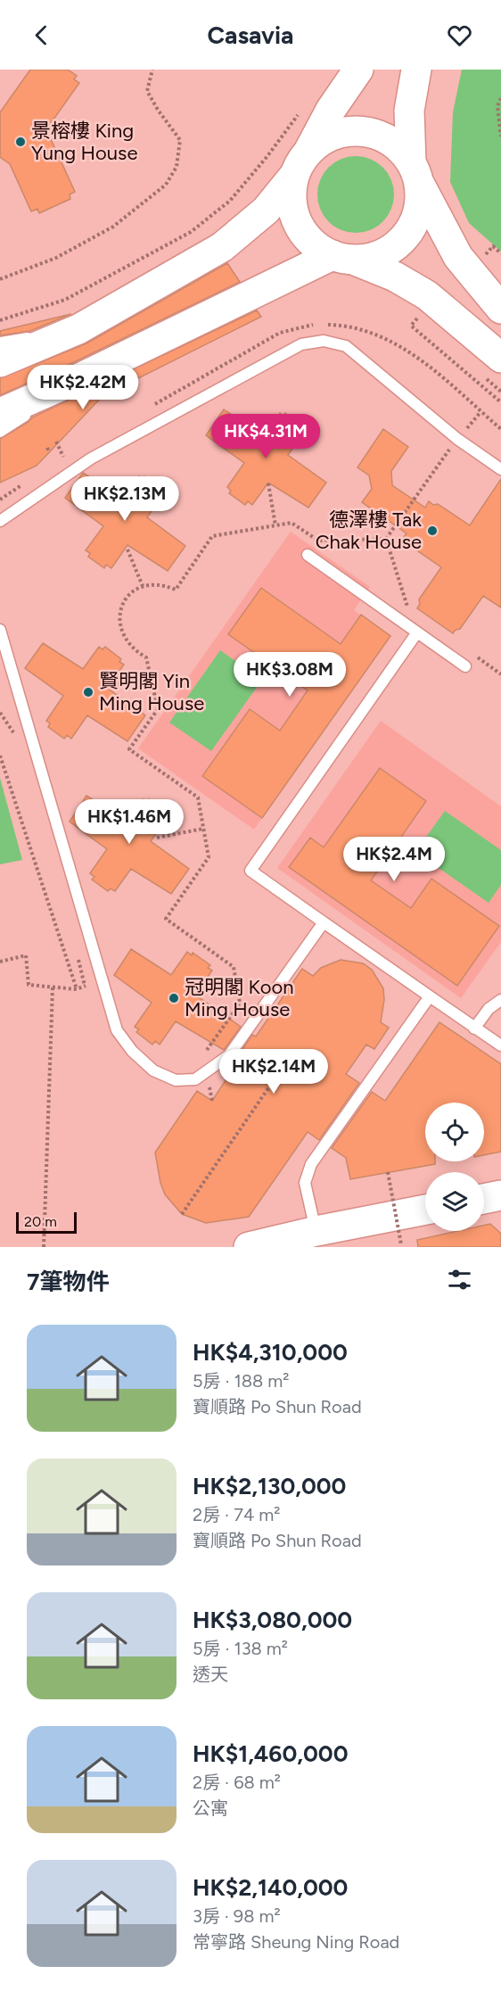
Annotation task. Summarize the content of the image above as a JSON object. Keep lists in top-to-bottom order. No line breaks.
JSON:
{"places":["景榕樓 King Yung House","德澤樓 Tak Chak House","賢明閣 Yin Ming House","冠明閣 Koon Ming House"],"scale_bar":"20 m","page":{"header":"Casavia","price":["HK$2.42M","HK$4.31M","HK$2.13M","HK$3.08M","HK$1.46M","HK$2.4M","HK$2.14M"],"scale":"20 m","heading":"7筆物件","list":[{"name":"HK$4,310,000","note":"5房 · 188 m² · 寶順路 Po Shun Road"},{"name":"HK$2,130,000","note":"2房 · 74 m² · 寶順路 Po Shun Road"},{"name":"HK$3,080,000","note":"5房 · 138 m² · 透天"},{"name":"HK$1,460,000","note":"2房 · 68 m² · 公寓"},{"name":"HK$2,140,000","note":"3房 · 98 m² · 常寧路 Sheung Ning Road"}]}}
